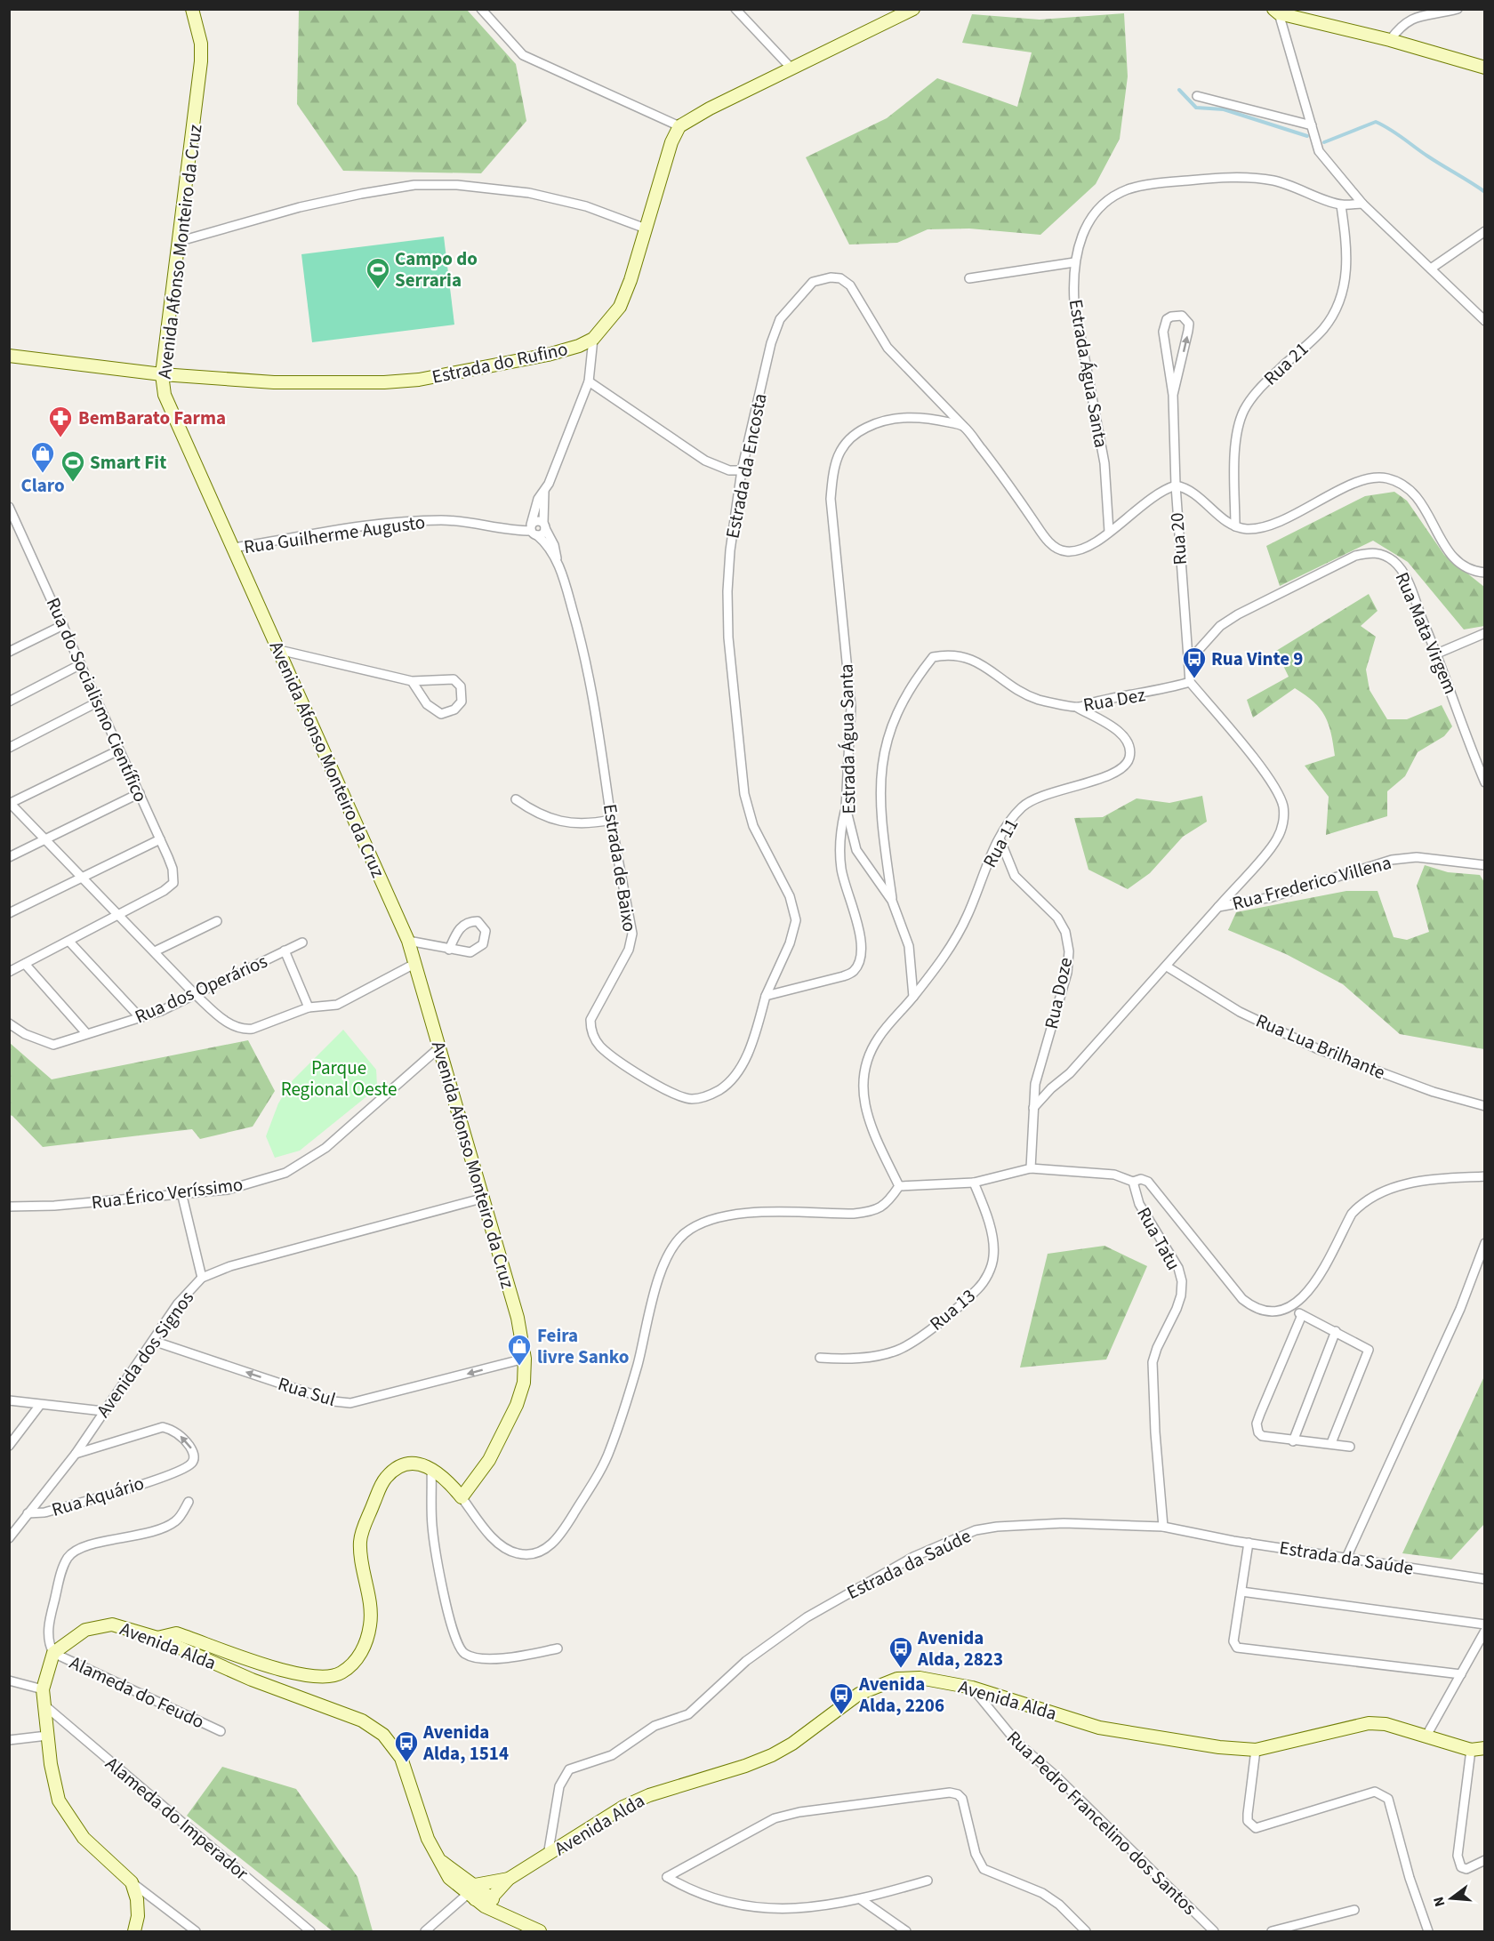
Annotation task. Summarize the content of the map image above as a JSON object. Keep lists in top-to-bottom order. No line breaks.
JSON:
{"streets":{"street":["Avenida Afonso Monteiro da Cruz","Estrada do Rufino","Rua 21","Estrada Água Santa","Estrada da Encosta","Rua Guilherme Augusto","Rua 20","Rua Mata Virgem","Rua do Socialismo Científico","Rua Dez","Rua 11","Estrada de Baixo","Rua Frederico Villena","Rua dos Operários","Rua Doze","Rua Lua Brilhante","Rua Érico Veríssimo","Rua Tatu","Rua 13","Avenida dos Signos","Rua Sul","Rua Aquário","Estrada da Saúde","Avenida Alda","Alameda do Feudo","Alameda do Imperador","Rua Pedro Francelino dos Santos"]},"crossings":[["Avenida Afonso Monteiro da Cruz","Estrada do Rufino"],["Avenida Afonso Monteiro da Cruz","Rua Guilherme Augusto"],["Avenida Afonso Monteiro da Cruz","Rua Érico Veríssimo"],["Avenida Afonso Monteiro da Cruz","Avenida dos Signos"],["Avenida Afonso Monteiro da Cruz","Rua Sul"],["Estrada do Rufino","Estrada de Baixo"],["Rua 21","Estrada Água Santa"],["Estrada Água Santa","Estrada da Encosta"],["Estrada Água Santa","Rua Dez"],["Estrada Água Santa","Rua 11"],["Estrada da Encosta","Estrada de Baixo"],["Rua Guilherme Augusto","Estrada de Baixo"],["Rua 20","Rua Mata Virgem"],["Rua 20","Rua Dez"],["Rua Dez","Rua 11"],["Rua 11","Rua Doze"],["Rua Frederico Villena","Rua Doze"],["Rua Frederico Villena","Rua Lua Brilhante"],["Rua Tatu","Estrada da Saúde"],["Avenida dos Signos","Rua Sul"],["Avenida dos Signos","Rua Aquário"],["Estrada da Saúde","Avenida Alda"],["Avenida Alda","Alameda do Feudo"],["Avenida Alda","Rua Pedro Francelino dos Santos"]],"one_way":["Rua Sul"],"parks":["Parque Regional Oeste"],"places":{"sports":["Campo do Serraria","Smart Fit"],"pharmacy":["BemBarato Farma"],"shop":["Claro","Feira livre Sanko"],"bus stop":["Rua Vinte 9","Avenida Alda, 2823","Avenida Alda, 2206","Avenida Alda, 1514"]},"north":"left"}
